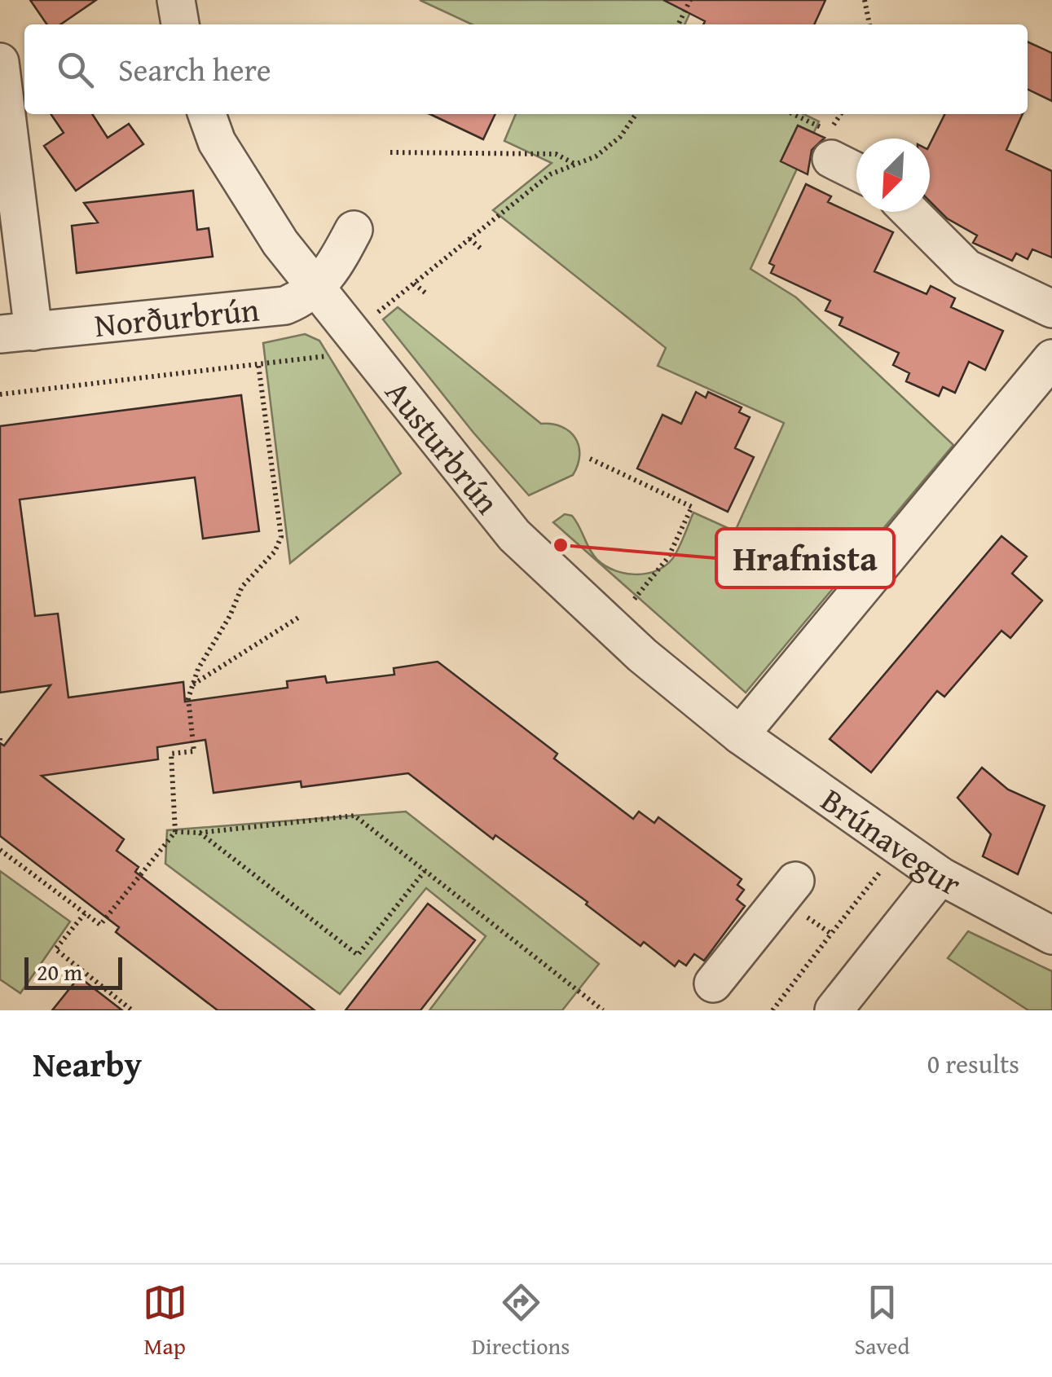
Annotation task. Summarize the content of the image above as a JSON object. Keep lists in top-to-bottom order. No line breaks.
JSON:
{"streets":{"street":["Norðurbrún","Austurbrún","Brúnavegur"]},"crossings":[["Norðurbrún","Austurbrún"],["Austurbrún","Brúnavegur"]],"places":["Hrafnista"],"scale_bar":"20 m","north":"bottom left","page":{"search":"Search here","scale":"20 m","heading":["Nearby","0 results"],"nav":["Map","Directions","Saved"]}}
